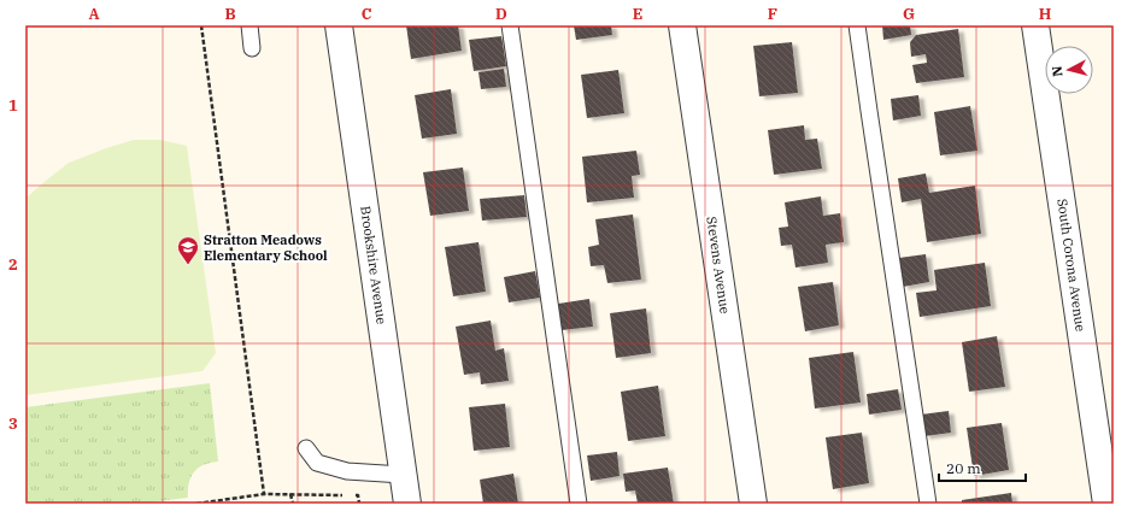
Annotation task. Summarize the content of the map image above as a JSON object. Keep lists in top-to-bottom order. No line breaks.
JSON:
{"streets":{"street":["Brookshire Avenue","Stevens Avenue","South Corona Avenue"]},"places":{"school or university":["Stratton Meadows Elementary School"]},"scale_bar":"20 m","north":"left","grid":{"columns":["A","B","C","D","E","F","G","H"],"rows":["1","2","3"]}}
